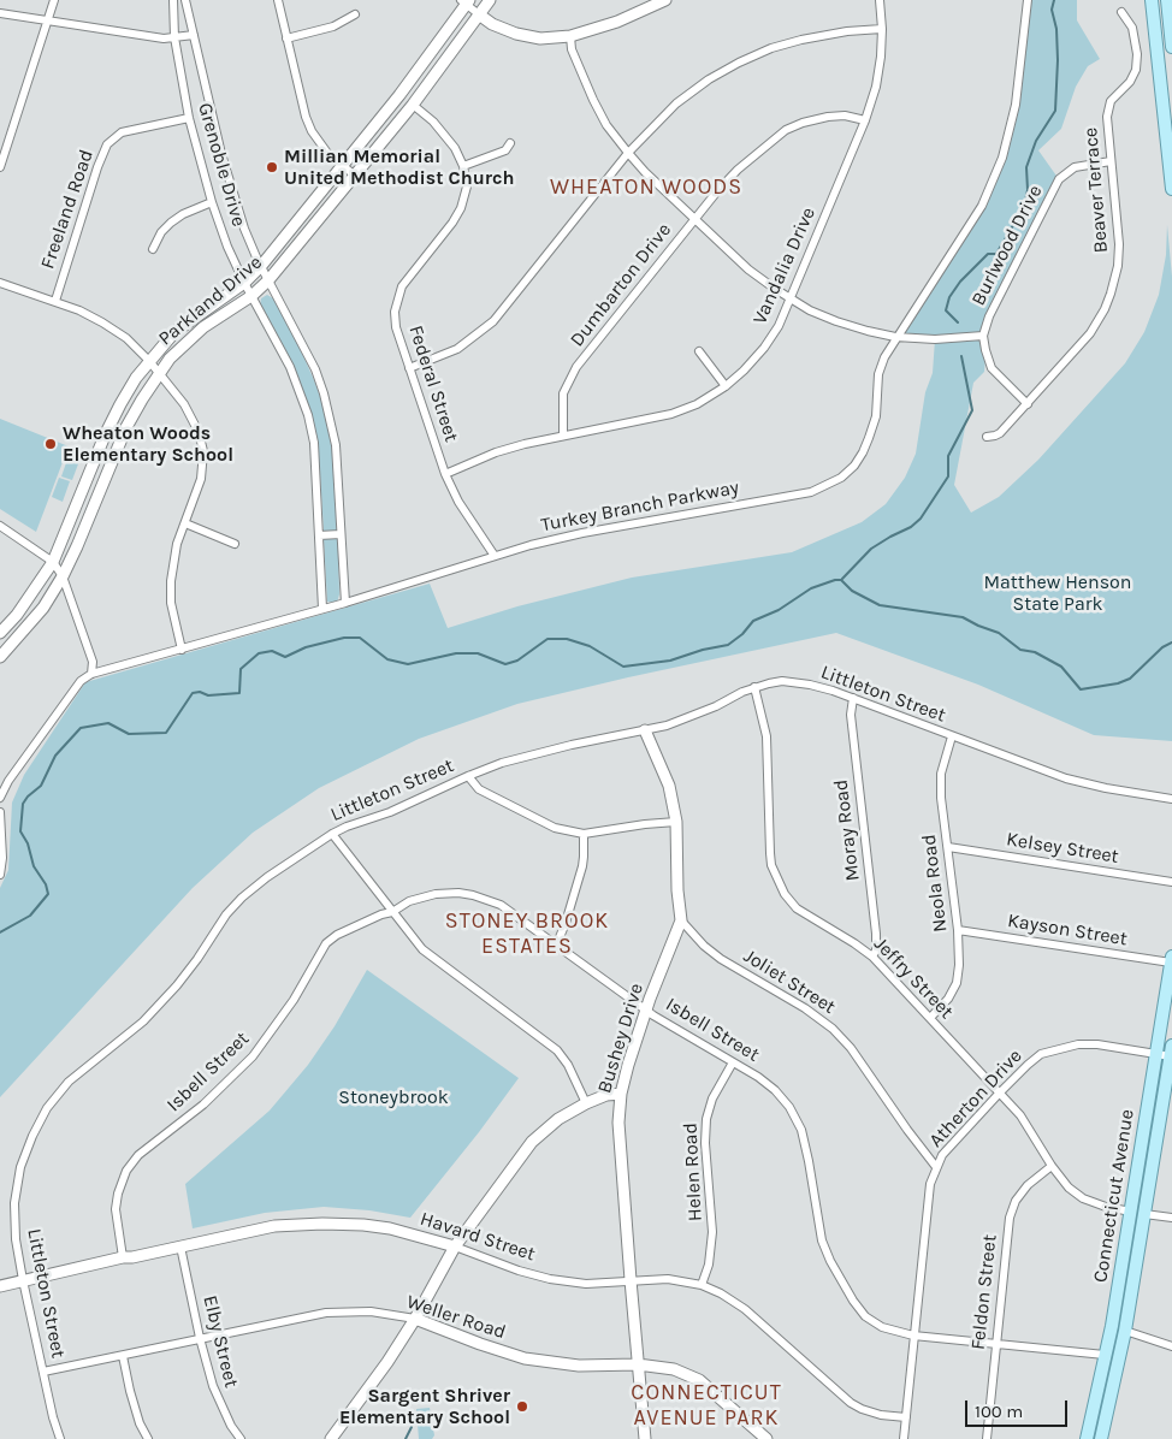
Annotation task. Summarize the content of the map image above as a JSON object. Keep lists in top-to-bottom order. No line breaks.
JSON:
{"streets":{"main road":["Connecticut Avenue"],"street":["Grenoble Drive","Beaver Terrace","Freeland Road","Burlwood Drive","Vandalia Drive","Dumbarton Drive","Parkland Drive","Federal Street","Turkey Branch Parkway","Littleton Street","Moray Road","Kelsey Street","Neola Road","Kayson Street","Jeffry Street","Joliet Street","Isbell Street","Bushey Drive","Atherton Drive","Helen Road","Havard Street","Feldon Street","Weller Road","Elby Street"]},"crossings":[["Grenoble Drive","Freeland Road"],["Grenoble Drive","Parkland Drive"],["Grenoble Drive","Turkey Branch Parkway"],["Beaver Terrace","Burlwood Drive"],["Vandalia Drive","Dumbarton Drive"],["Vandalia Drive","Federal Street"],["Parkland Drive","Federal Street"],["Federal Street","Turkey Branch Parkway"],["Littleton Street","Moray Road"],["Littleton Street","Neola Road"],["Littleton Street","Jeffry Street"],["Littleton Street","Bushey Drive"],["Littleton Street","Havard Street"],["Littleton Street","Weller Road"],["Moray Road","Jeffry Street"],["Kelsey Street","Neola Road"],["Neola Road","Kayson Street"],["Neola Road","Jeffry Street"],["Kayson Street","Connecticut Avenue"],["Jeffry Street","Atherton Drive"],["Jeffry Street","Connecticut Avenue"],["Jeffry Street","Feldon Street"],["Joliet Street","Bushey Drive"],["Joliet Street","Atherton Drive"],["Isbell Street","Bushey Drive"],["Isbell Street","Atherton Drive"],["Isbell Street","Helen Road"],["Isbell Street","Connecticut Avenue"],["Isbell Street","Havard Street"],["Isbell Street","Feldon Street"],["Bushey Drive","Havard Street"],["Bushey Drive","Weller Road"],["Atherton Drive","Connecticut Avenue"],["Atherton Drive","Havard Street"],["Helen Road","Havard Street"],["Havard Street","Elby Street"],["Weller Road","Elby Street"]],"districts":["WHEATON WOODS","STONEY BROOK ESTATES","CONNECTICUT AVENUE PARK"],"parks":["Matthew Henson State Park","Stoneybrook"],"places":["Millian Memorial United Methodist Church","Wheaton Woods Elementary School","Sargent Shriver Elementary School"],"scale_bar":"100 m"}
